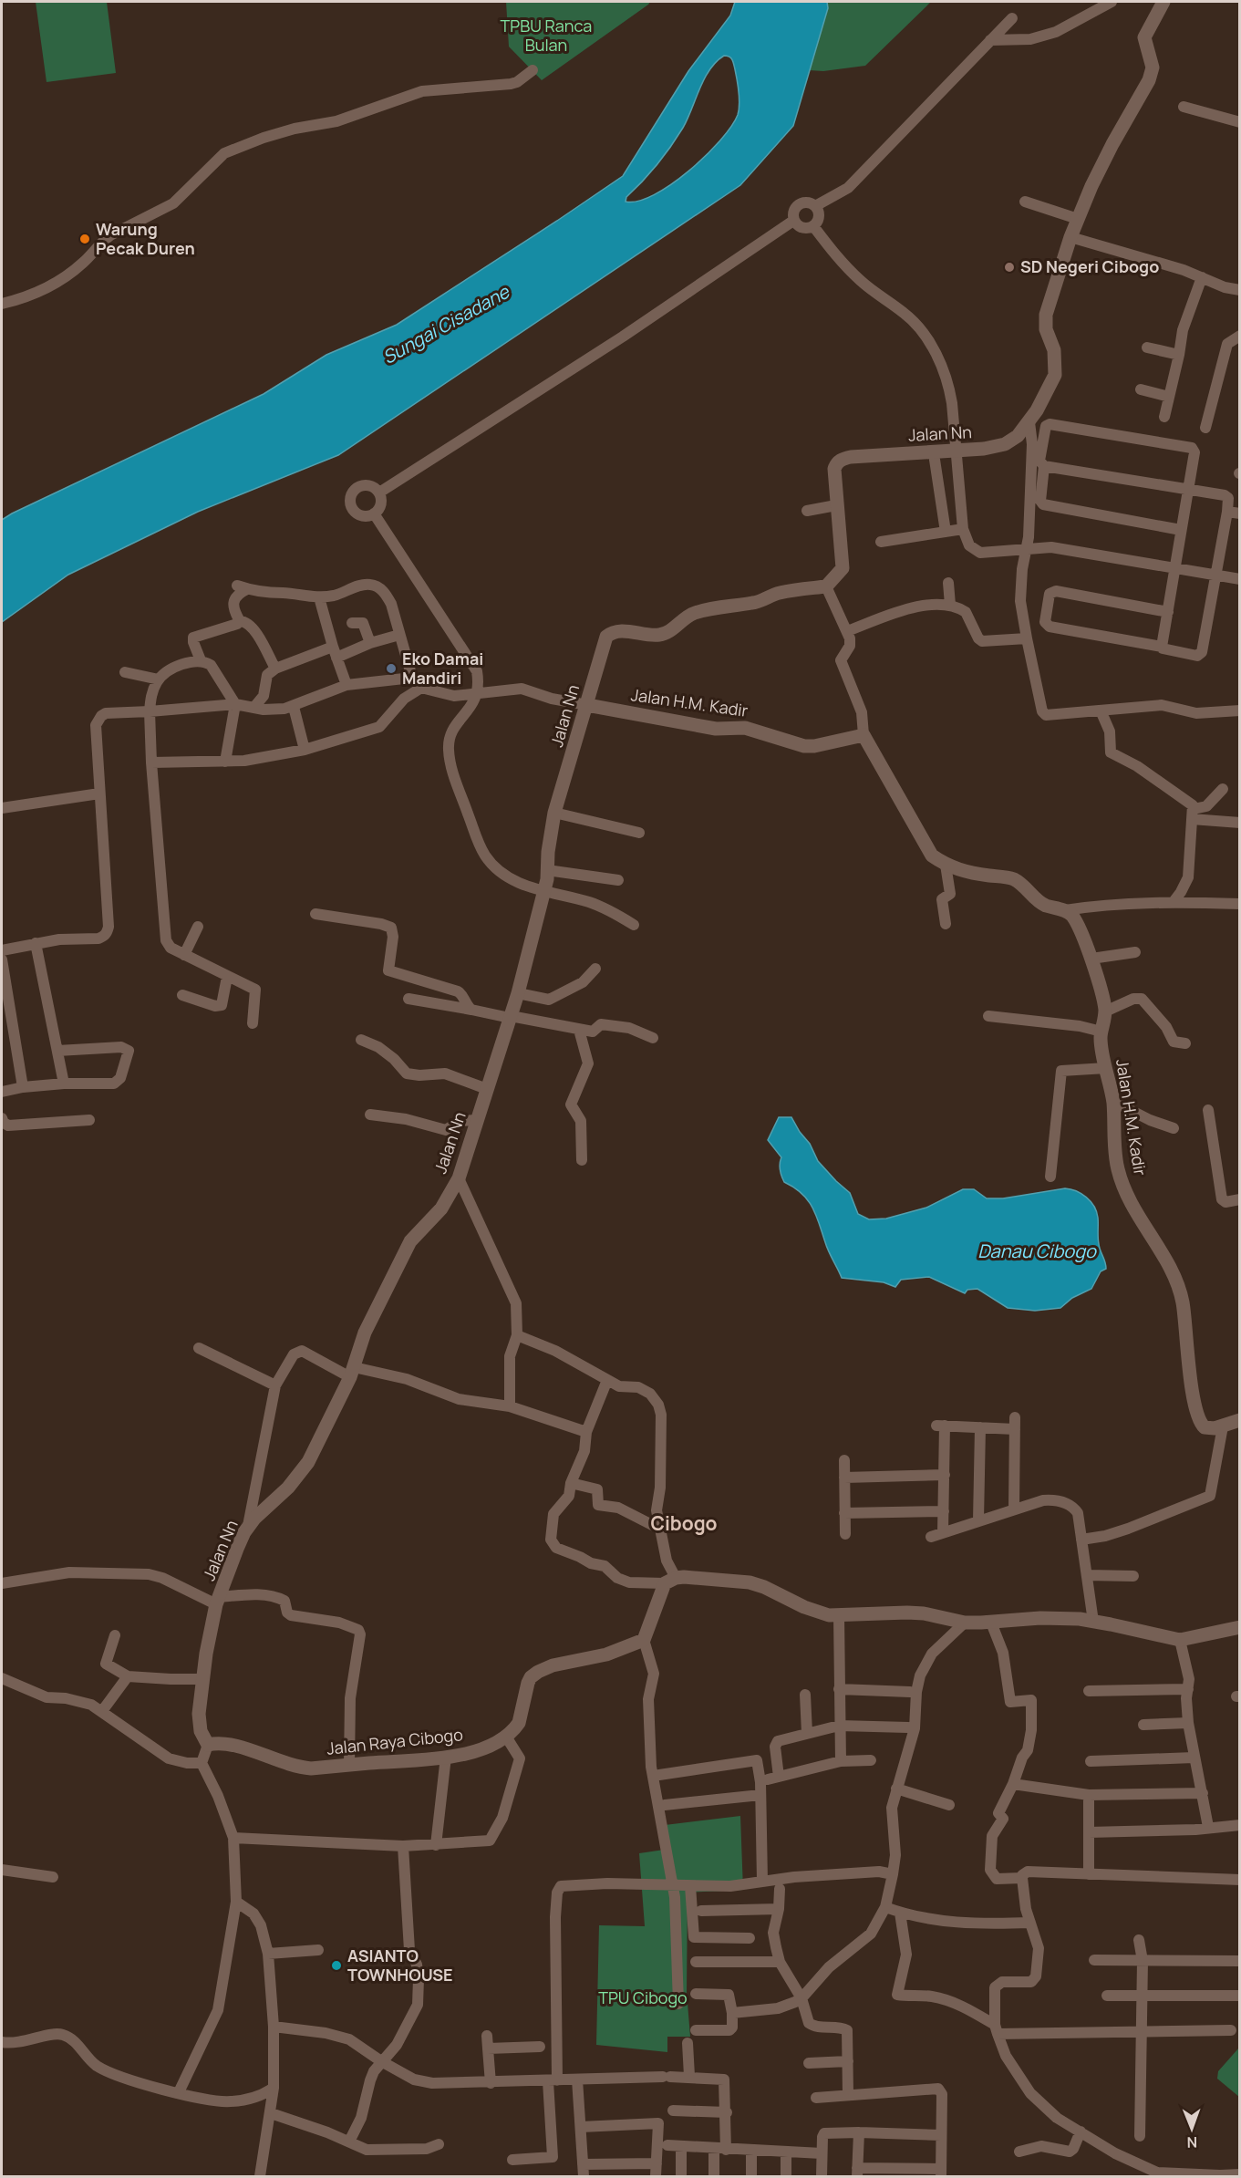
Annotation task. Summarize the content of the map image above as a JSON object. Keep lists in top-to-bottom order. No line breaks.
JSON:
{"streets":{"street":["Jalan Nn","Jalan H.M. Kadir","Jalan Raya Cibogo"]},"crossings":[["Jalan Nn","Jalan H.M. Kadir"],["Jalan Nn","Jalan Raya Cibogo"]],"districts":["Cibogo"],"water":["Sungai Cisadane","Danau Cibogo"],"parks":["TPBU Ranca Bulan","TPU Cibogo"],"places":["Warung Pecak Duren","SD Negeri Cibogo","Eko Damai Mandiri","ASIANTO TOWNHOUSE"],"north":"bottom"}
